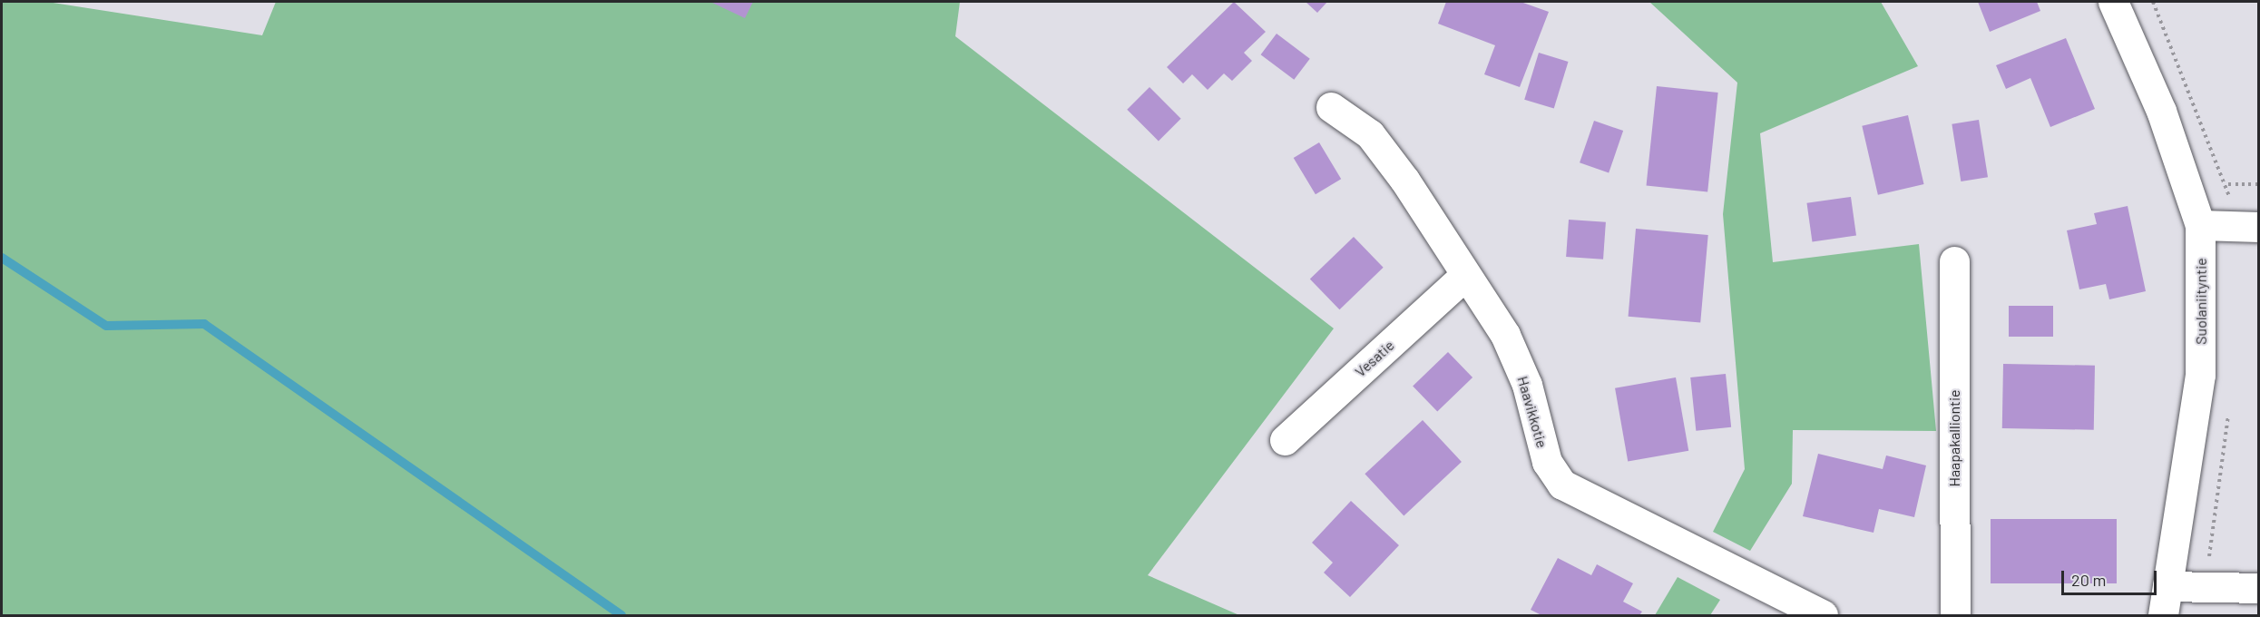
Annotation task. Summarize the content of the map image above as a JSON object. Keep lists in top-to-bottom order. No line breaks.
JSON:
{"streets":{"street":["Suolaniityntie","Vesatie","Haavikkotie","Haapakalliontie"]},"crossings":[["Vesatie","Haavikkotie"]],"scale_bar":"20 m"}
